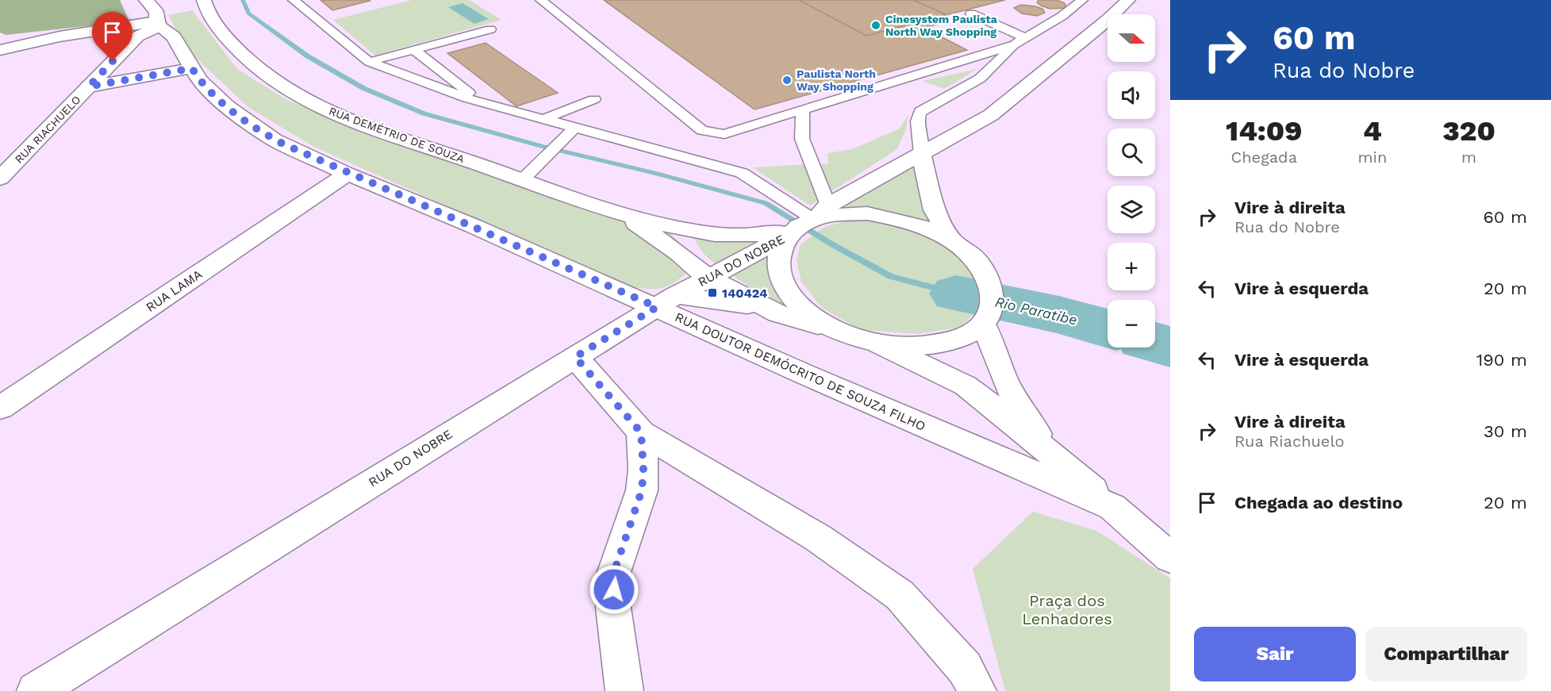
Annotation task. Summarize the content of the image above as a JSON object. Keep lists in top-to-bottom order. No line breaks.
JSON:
{"streets":{"main road":["RUA RIACHUELO","RUA DEMÉTRIO DE SOUZA","RUA DO NOBRE","RUA LAMA","RUA DOUTOR DEMÓCRITO DE SOUZA FILHO"]},"crossings":[["RUA RIACHUELO","RUA DOUTOR DEMÓCRITO DE SOUZA FILHO"],["RUA DEMÉTRIO DE SOUZA","RUA DO NOBRE"],["RUA DO NOBRE","RUA DOUTOR DEMÓCRITO DE SOUZA FILHO"],["RUA LAMA","RUA DOUTOR DEMÓCRITO DE SOUZA FILHO"]],"water":["Rio Paratibe"],"parks":["Praça dos Lenhadores"],"places":{"other":["Cinesystem Paulista North Way Shopping","Paulista North Way Shopping"],"transit":["140424"]},"north":"right","page":{"turn":["60 m","Rua do Nobre"],"map_buttons":["+","−"],"eta":["14:09","Chegada","4","min","320","m"],"list":[{"name":"Vire à direita","note":"Rua do Nobre","value":"60 m"},{"name":"Vire à esquerda","value":"20 m"},{"name":"Vire à esquerda","value":"190 m"},{"name":"Vire à direita","note":"Rua Riachuelo","value":"30 m"},{"name":"Chegada ao destino","value":"20 m"}],"buttons":["Sair","Compartilhar"]}}
